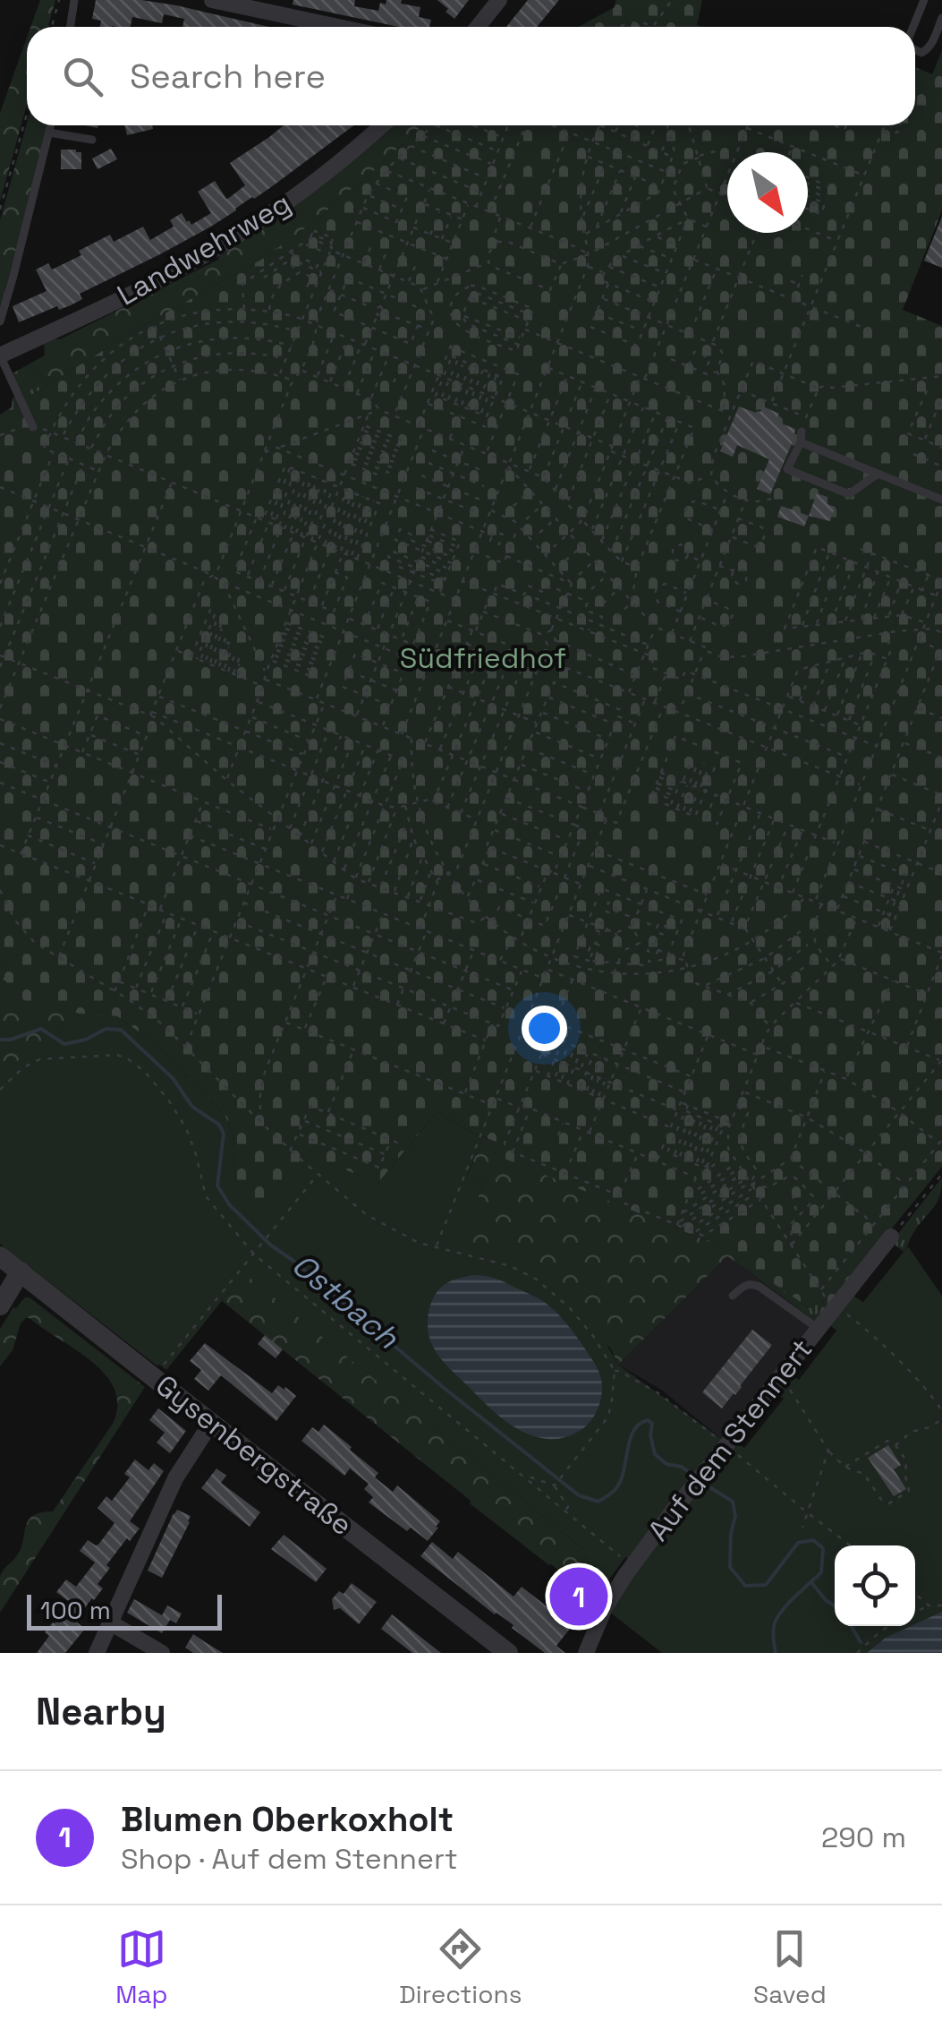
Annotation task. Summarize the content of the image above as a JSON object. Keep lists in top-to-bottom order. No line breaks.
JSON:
{"streets":{"street":["Landwehrweg","Auf dem Stennert","Gysenbergstraße"]},"water":["Ostbach"],"parks":["Südfriedhof"],"scale_bar":"100 m","north":"bottom right","page":{"search":"Search here","pins":"1","scale":"100 m","heading":"Nearby","list":[{"mark":"1","name":"Blumen Oberkoxholt","note":"Shop · Auf dem Stennert","value":"290 m"}],"nav":["Map","Directions","Saved"]}}
